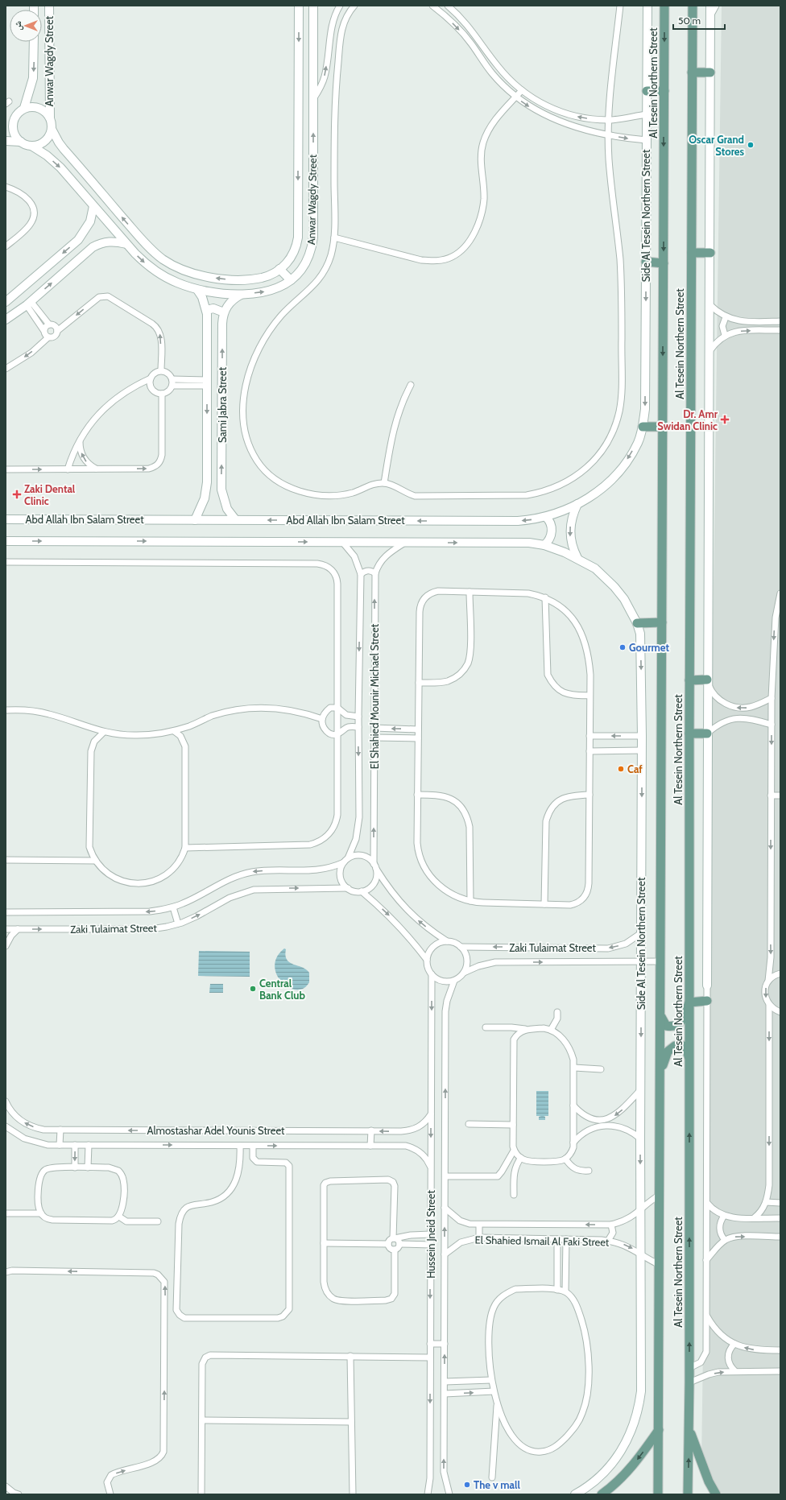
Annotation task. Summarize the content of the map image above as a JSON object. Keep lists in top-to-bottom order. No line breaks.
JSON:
{"streets":{"main road":["Al Tesein Northern Street"],"street":["Anwar Wagdy Street","Side Al Tesein Northern Street","Sami Jabra Street","Abd Allah Ibn Salam Street","El Shahied Mounir Michael Street","Zaki Tulaimat Street","Almostashar Adel Younis Street","Hussein Jneid Street","El Shahied Ismail Al Faki Street"]},"crossings":[["Anwar Wagdy Street","Sami Jabra Street"],["Al Tesein Northern Street","Zaki Tulaimat Street"],["Al Tesein Northern Street","El Shahied Ismail Al Faki Street"],["Side Al Tesein Northern Street","Abd Allah Ibn Salam Street"],["Side Al Tesein Northern Street","Zaki Tulaimat Street"],["Side Al Tesein Northern Street","El Shahied Ismail Al Faki Street"],["Sami Jabra Street","Abd Allah Ibn Salam Street"],["Abd Allah Ibn Salam Street","El Shahied Mounir Michael Street"],["El Shahied Mounir Michael Street","Zaki Tulaimat Street"],["Zaki Tulaimat Street","Hussein Jneid Street"],["Almostashar Adel Younis Street","Hussein Jneid Street"],["Hussein Jneid Street","El Shahied Ismail Al Faki Street"]],"places":{"other":["Oscar Grand Stores","Gourmet","Caf","Central Bank Club","The v mall"],"health":["Dr. Amr Swidan Clinic","Zaki Dental Clinic"]},"scale_bar":"50 m","north":"left"}
